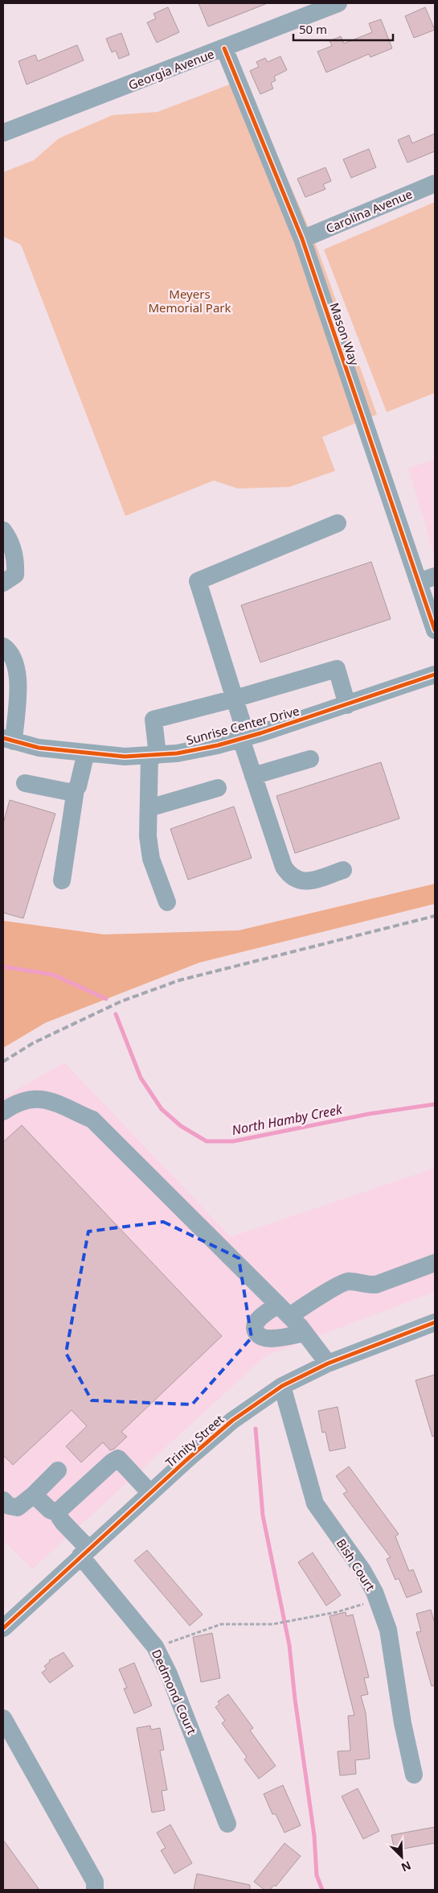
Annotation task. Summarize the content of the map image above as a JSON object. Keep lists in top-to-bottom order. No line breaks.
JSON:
{"streets":{"street":["Georgia Avenue","Carolina Avenue","Mason Way","Sunrise Center Drive","Trinity Street","Bish Court","Dedmond Court"]},"crossings":[["Georgia Avenue","Mason Way"],["Carolina Avenue","Mason Way"],["Trinity Street","Bish Court"],["Trinity Street","Dedmond Court"]],"water":["North Hamby Creek"],"parks":["Meyers Memorial Park"],"scale_bar":"50 m","north":"bottom right"}
